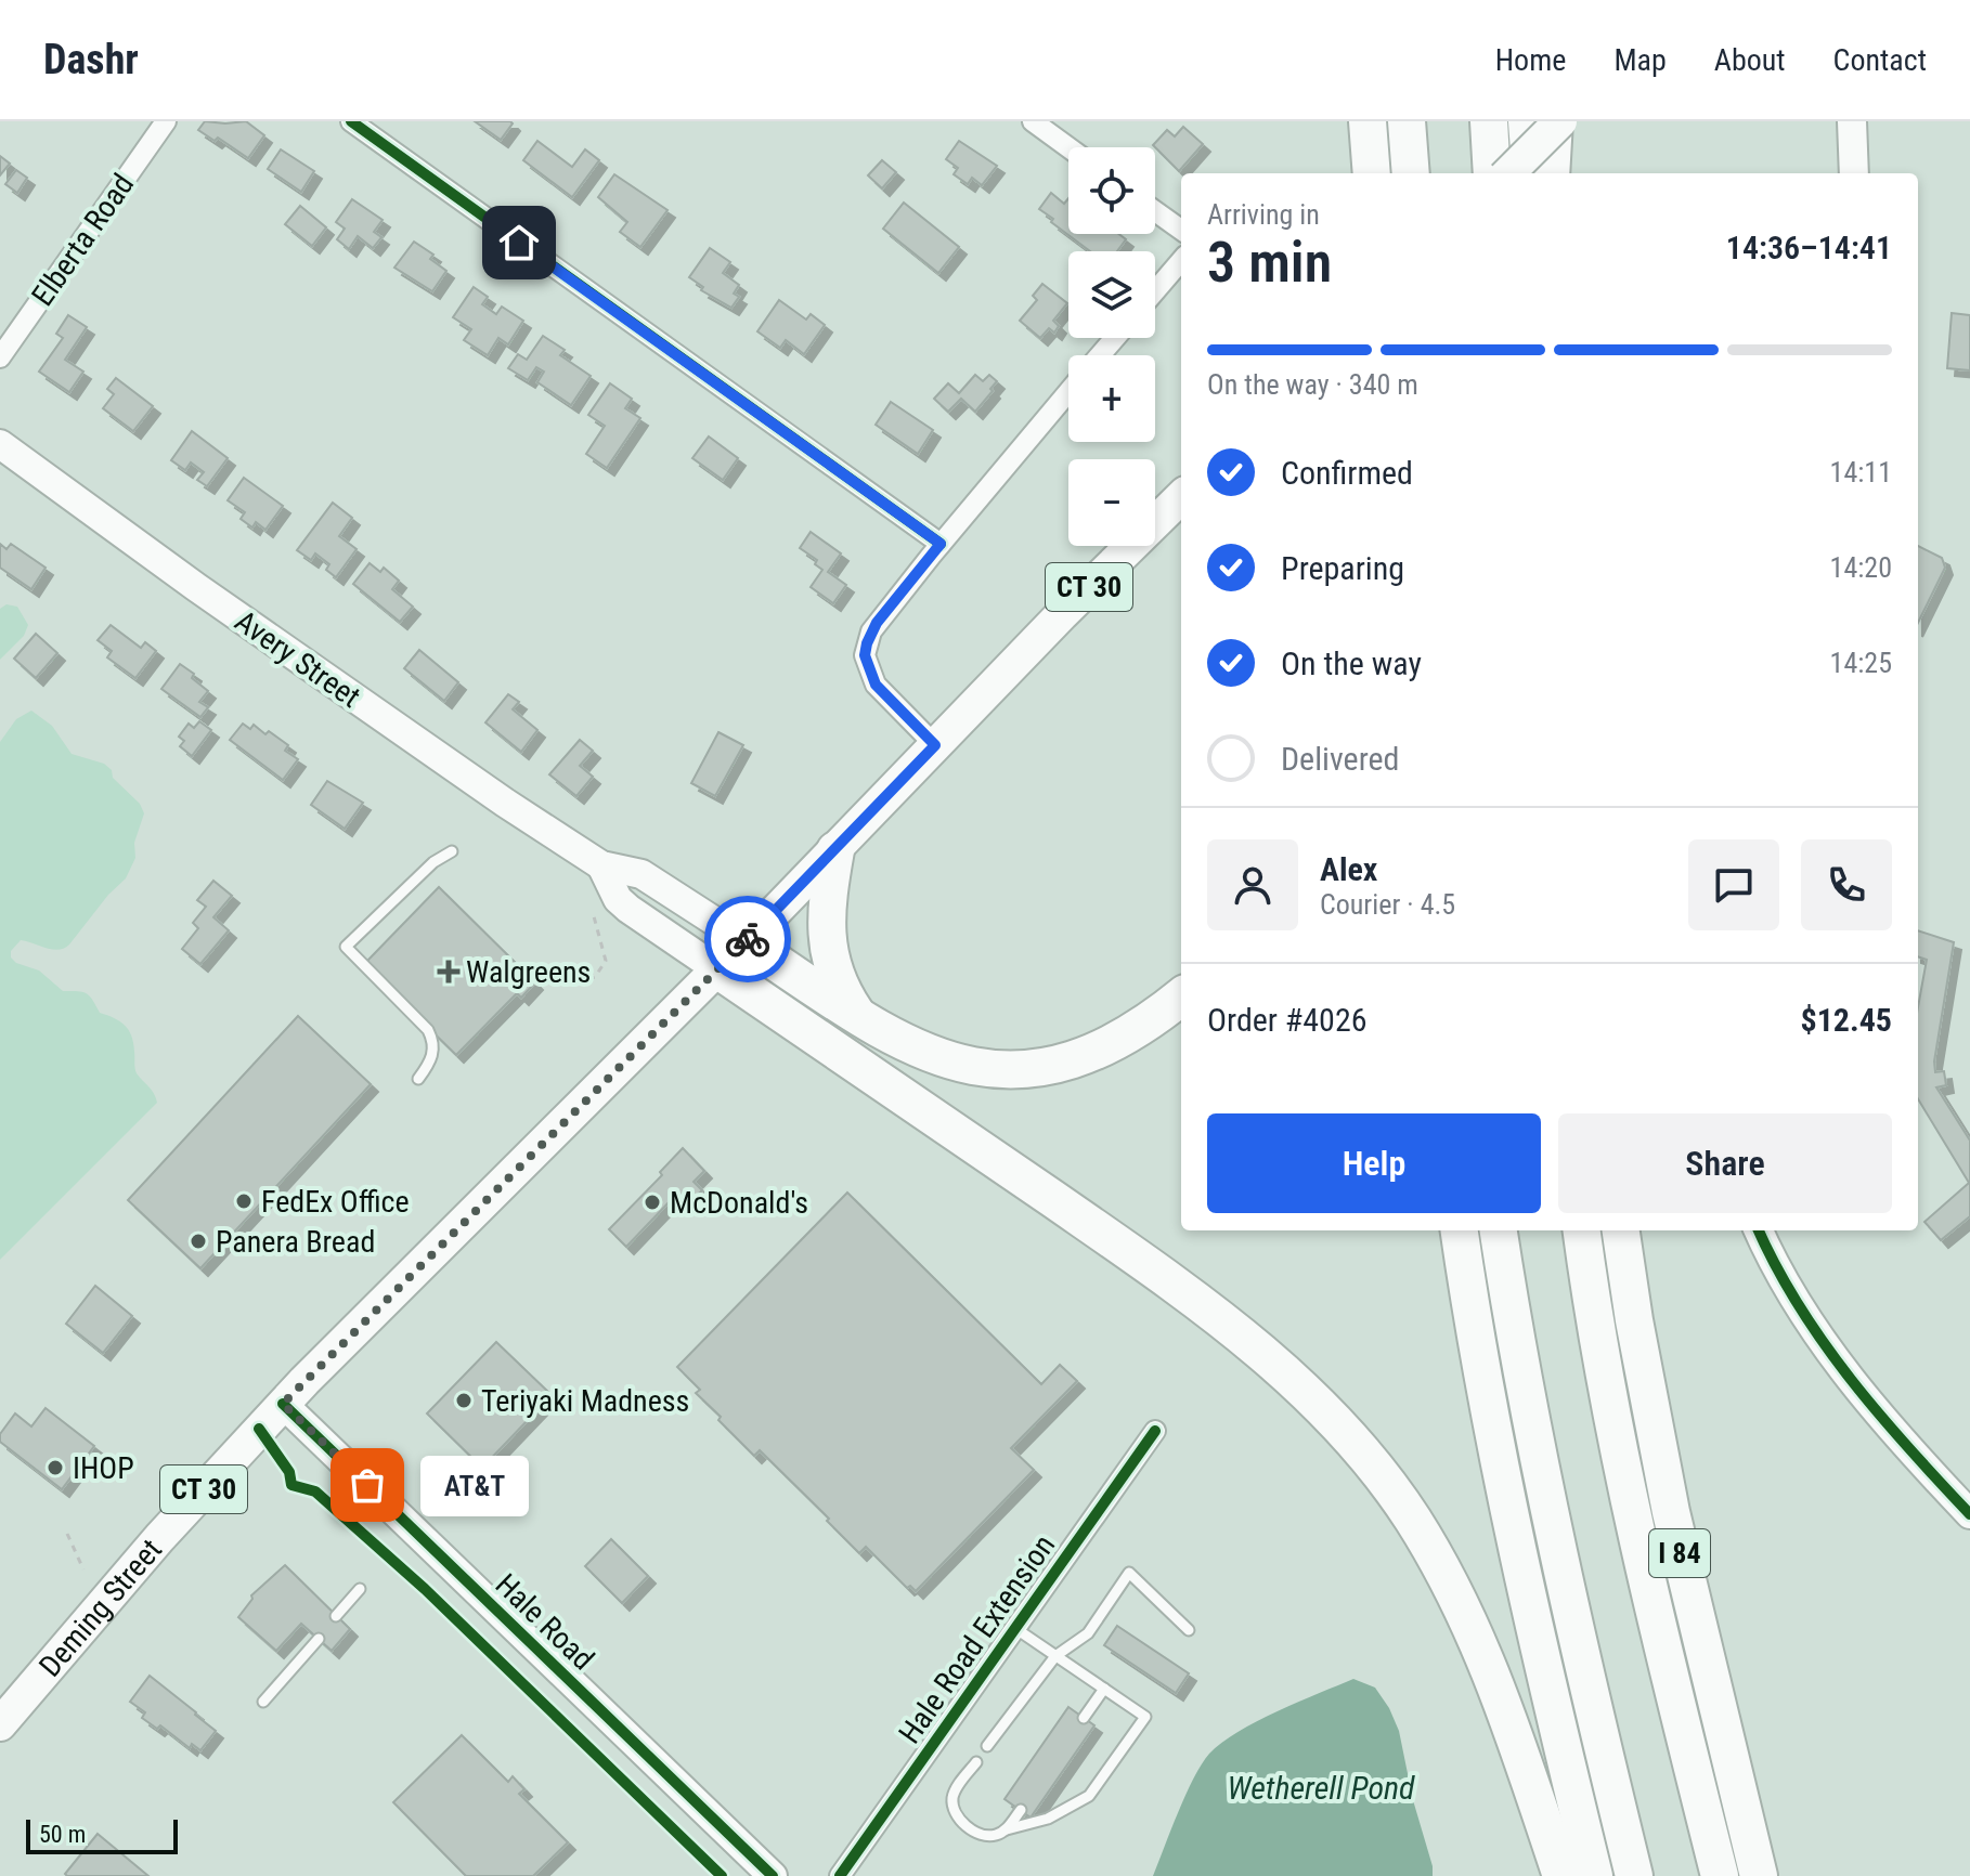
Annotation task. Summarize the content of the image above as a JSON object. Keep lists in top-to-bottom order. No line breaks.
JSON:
{"streets":{"highway":["I 84"],"main road":["CT 30","Deming Street"],"street":["Elberta Road","Avery Street","Hale Road","Hale Road Extension"]},"crossings":[["Avery Street","Deming Street"],["Deming Street","Hale Road"]],"water":["Wetherell Pond"],"places":{"health":["Walgreens"],"other":["FedEx Office","McDonald's","Panera Bread","Teriyaki Madness","IHOP","AT&T"]},"scale_bar":"50 m","page":{"header":"Dashr","nav":["Home","Map","About","Contact"],"map_buttons":["+","−"],"heading":["3 min","Arriving in","14:36–14:41"],"panel":["Alex","Courier · 4.5","Order #4026","$12.45"],"bar":"On the way · 340 m","list":[["Confirmed","14:11"],["Preparing","14:20"],["On the way","14:25"],"Delivered"],"buttons":["Help","Share"],"bubble":"AT&T","scale":"50 m"}}
